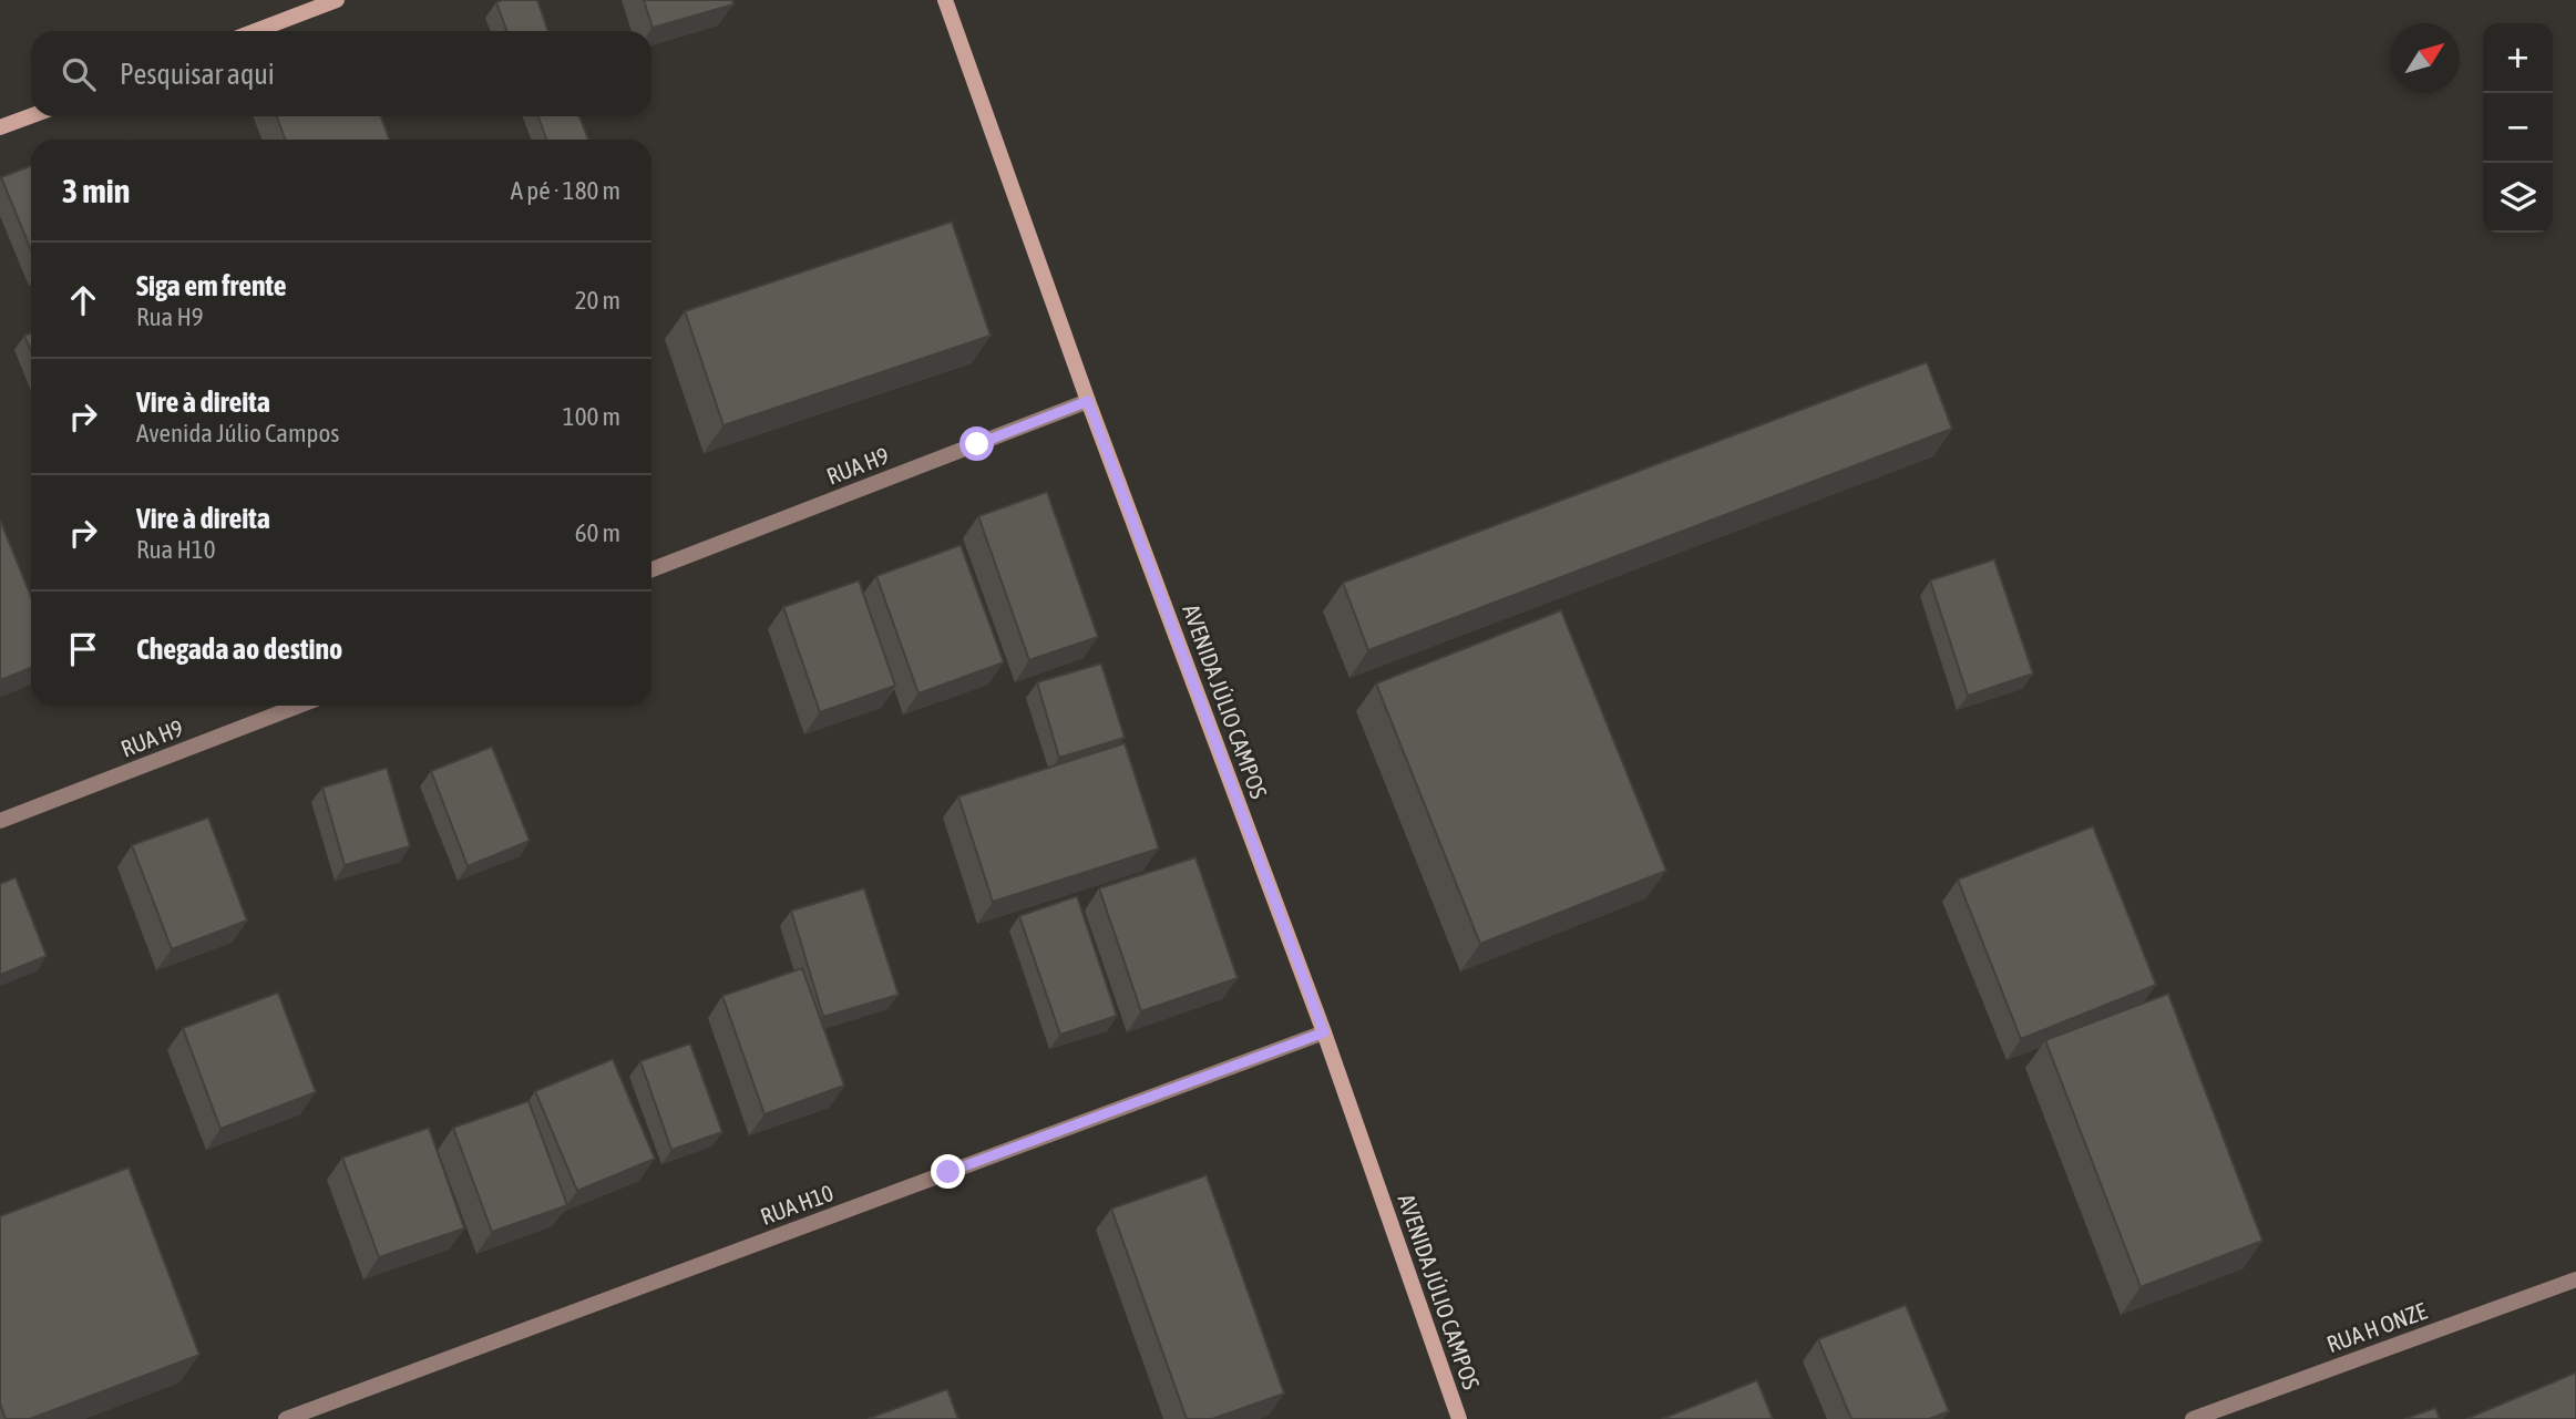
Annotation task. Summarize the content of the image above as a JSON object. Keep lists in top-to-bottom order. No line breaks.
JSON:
{"streets":{"street":["RUA H9","AVENIDA JÚLIO CAMPOS","RUA H10","RUA H ONZE"]},"crossings":[["RUA H9","AVENIDA JÚLIO CAMPOS"],["AVENIDA JÚLIO CAMPOS","RUA H10"]],"north":"top right","page":{"map_buttons":["+","−"],"search":"Pesquisar aqui","heading":["3 min","A pé · 180 m"],"list":[["Siga em frente","Rua H9","20 m"],["Vire à direita","Avenida Júlio Campos","100 m"],["Vire à direita","Rua H10","60 m"],"Chegada ao destino"]}}
